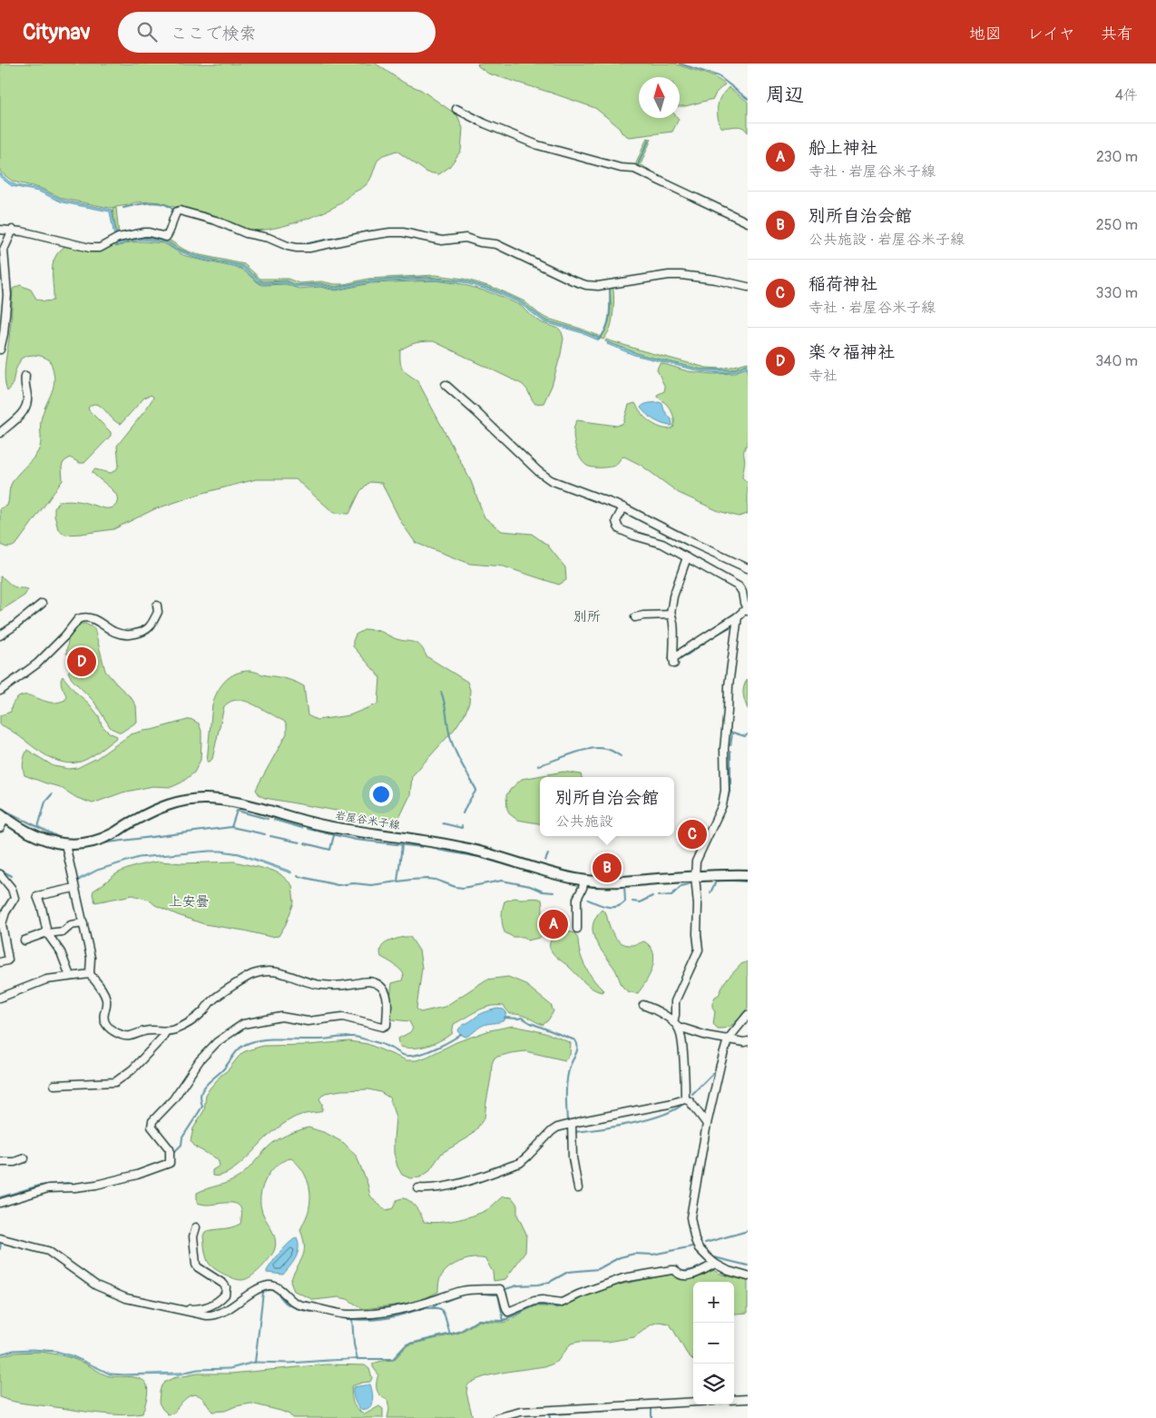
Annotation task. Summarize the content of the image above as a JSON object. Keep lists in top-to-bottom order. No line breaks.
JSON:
{"streets":{"main road":["岩屋谷米子線"]},"districts":["別所","上安曇"],"north":"top","page":{"header":"Citynav","search":"ここで検索","nav":["地図","レイヤ","共有"],"heading":["周辺","4件"],"list":[{"mark":"A","name":"船上神社","note":"寺社 · 岩屋谷米子線","value":"230 m"},{"mark":"B","name":"別所自治会館","note":"公共施設 · 岩屋谷米子線","value":"250 m"},{"mark":"C","name":"稲荷神社","note":"寺社 · 岩屋谷米子線","value":"330 m"},{"mark":"D","name":"楽々福神社","note":"寺社","value":"340 m"}],"pins":["D","C","B","A"],"popup":["別所自治会館","公共施設"],"map_buttons":["+","−"]}}
